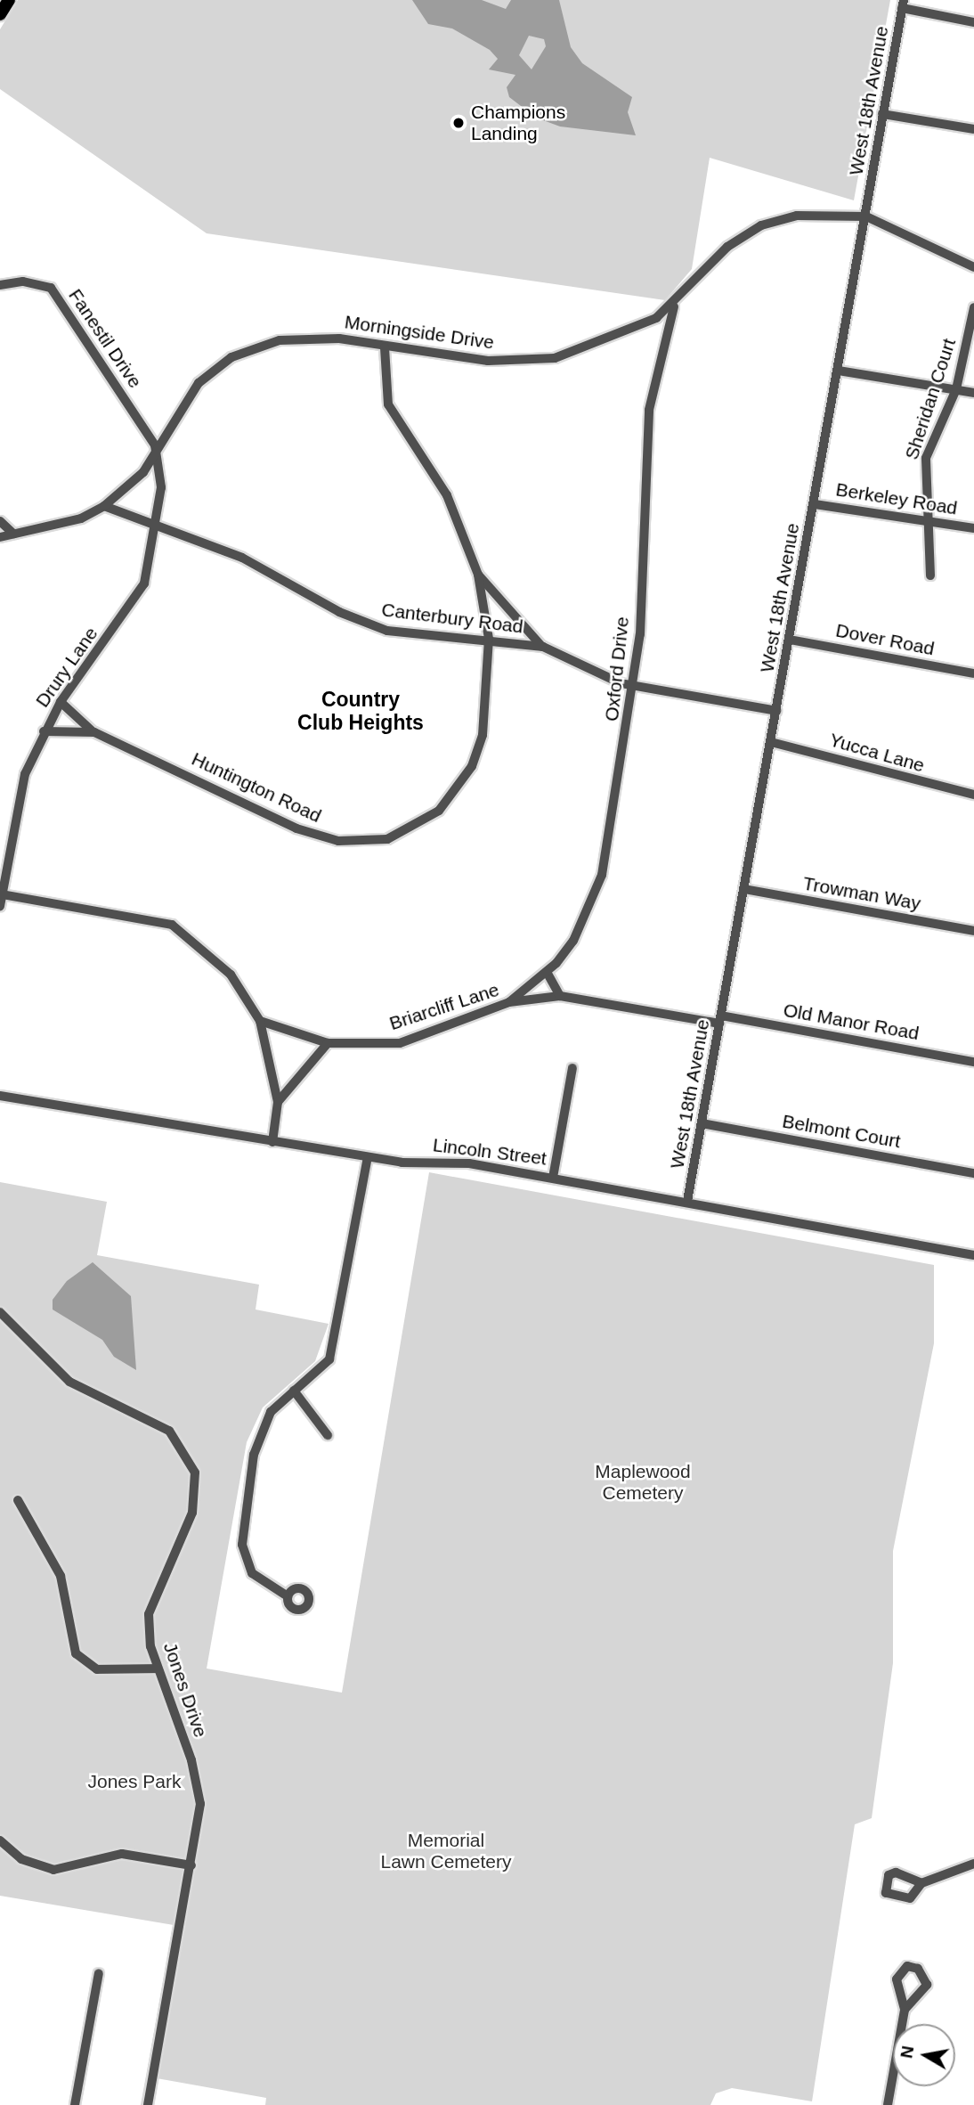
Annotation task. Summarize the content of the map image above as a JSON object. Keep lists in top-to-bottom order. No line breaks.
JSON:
{"streets":{"street":["West 18th Avenue","Morningside Drive","Fanestil Drive","Sheridan Court","Berkeley Road","Canterbury Road","Dover Road","Drury Lane","Oxford Drive","Yucca Lane","Huntington Road","Trowman Way","Briarcliff Lane","Old Manor Road","Belmont Court","Lincoln Street","Jones Drive"]},"crossings":[["West 18th Avenue","Morningside Drive"],["West 18th Avenue","Berkeley Road"],["West 18th Avenue","Canterbury Road"],["West 18th Avenue","Dover Road"],["West 18th Avenue","Yucca Lane"],["West 18th Avenue","Trowman Way"],["West 18th Avenue","Briarcliff Lane"],["West 18th Avenue","Old Manor Road"],["West 18th Avenue","Belmont Court"],["West 18th Avenue","Lincoln Street"],["Morningside Drive","Fanestil Drive"],["Morningside Drive","Canterbury Road"],["Morningside Drive","Drury Lane"],["Morningside Drive","Oxford Drive"],["Morningside Drive","Huntington Road"],["Fanestil Drive","Drury Lane"],["Sheridan Court","Berkeley Road"],["Canterbury Road","Drury Lane"],["Canterbury Road","Oxford Drive"],["Canterbury Road","Huntington Road"],["Drury Lane","Huntington Road"],["Oxford Drive","Briarcliff Lane"],["Briarcliff Lane","Old Manor Road"]],"districts":["Country Club Heights"],"parks":["Maplewood Cemetery","Jones Park","Memorial Lawn Cemetery"],"places":["Champions Landing"],"north":"left"}
